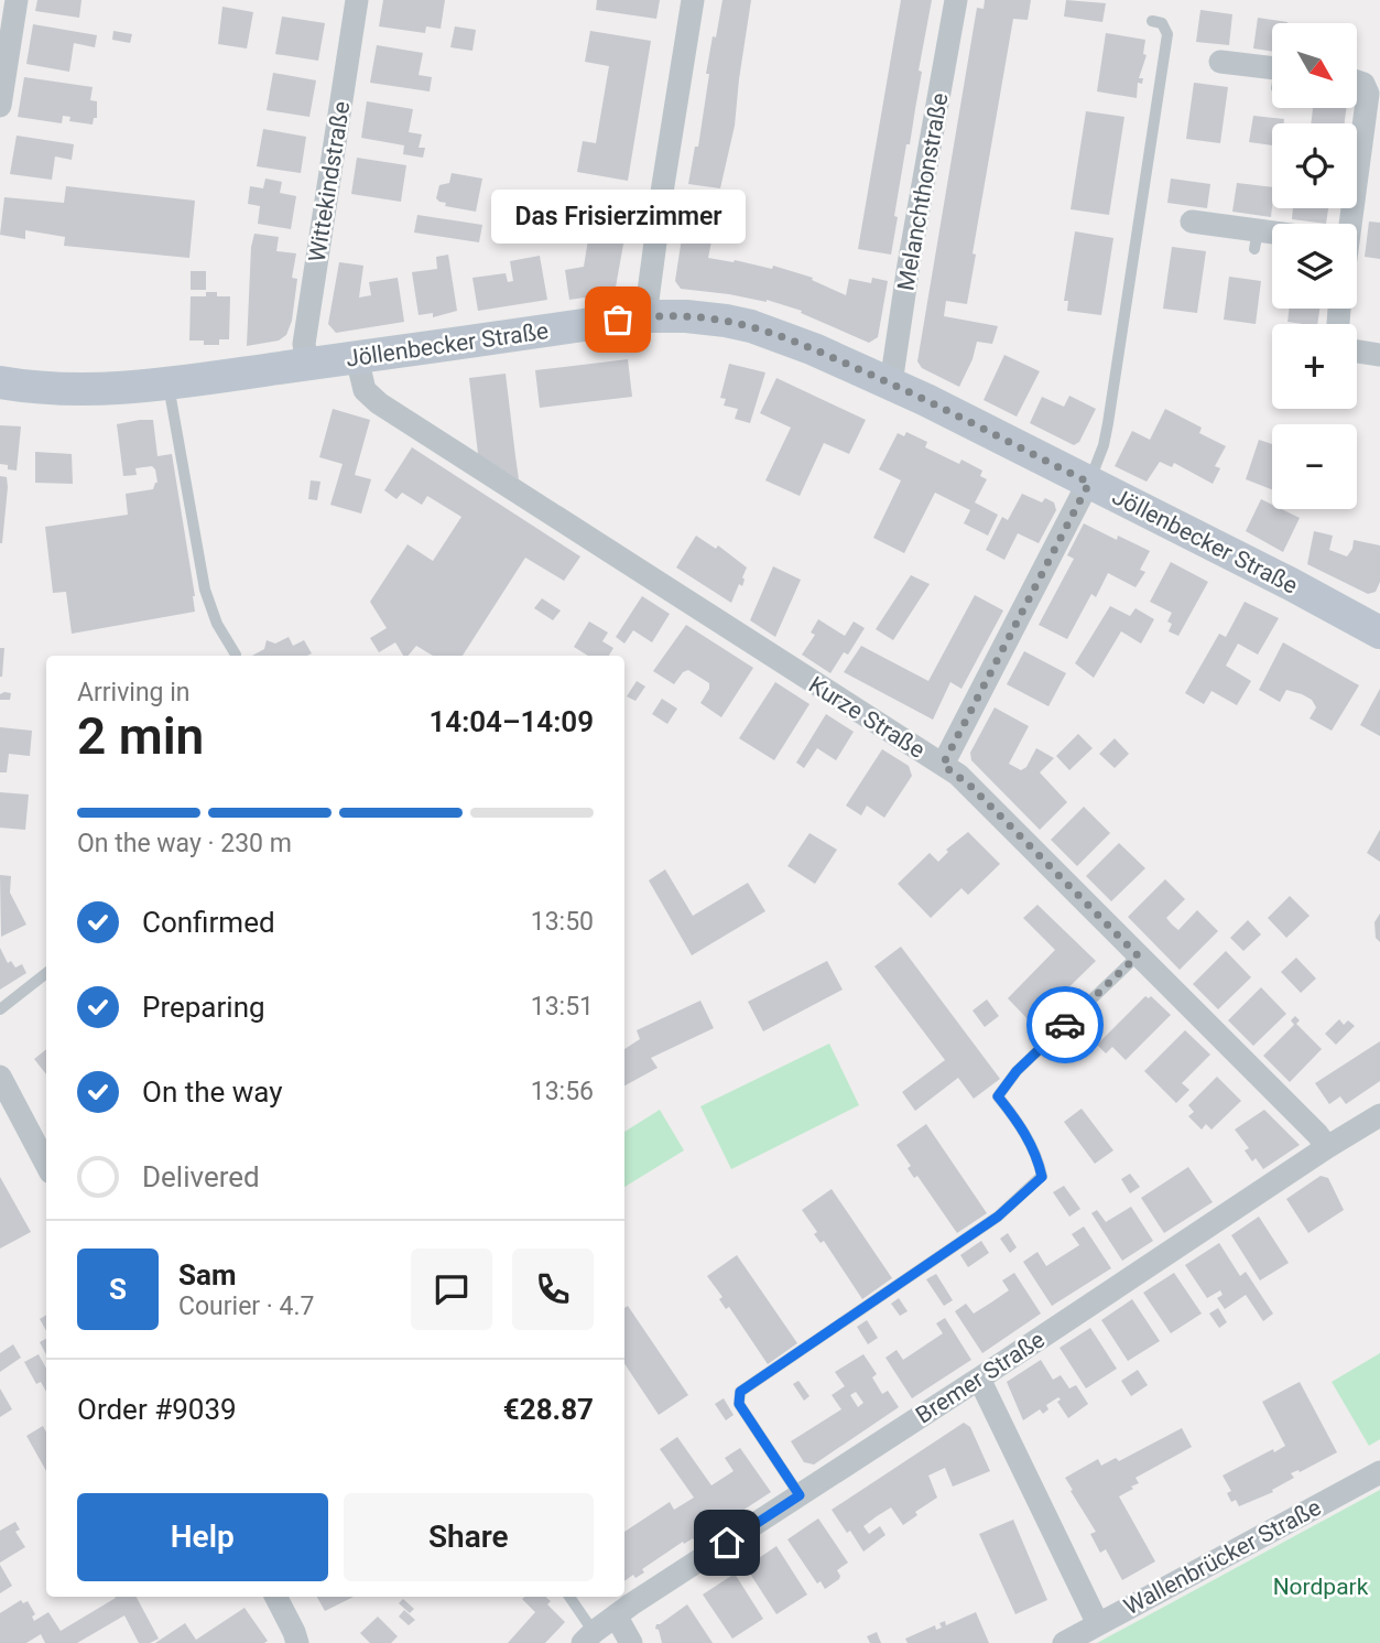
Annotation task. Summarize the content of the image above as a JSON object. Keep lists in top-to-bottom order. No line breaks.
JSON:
{"streets":{"main road":["Jöllenbecker Straße"],"street":["Wittekindstraße","Melanchthonstraße","Kurze Straße","Bremer Straße","Wallenbrücker Straße"]},"crossings":[["Wittekindstraße","Jöllenbecker Straße"],["Melanchthonstraße","Jöllenbecker Straße"],["Jöllenbecker Straße","Kurze Straße"],["Kurze Straße","Bremer Straße"]],"parks":["Nordpark"],"places":["Das Frisierzimmer"],"north":"bottom right","page":{"map_buttons":["+","−"],"bubble":"Das Frisierzimmer","heading":["2 min","Arriving in","14:04–14:09"],"panel":["Sam","Courier · 4.7","Order #9039","€28.87"],"bar":"On the way · 230 m","list":[["Confirmed","13:50"],["Preparing","13:51"],["On the way","13:56"],"Delivered"],"round":"S","buttons":["Help","Share"]}}
